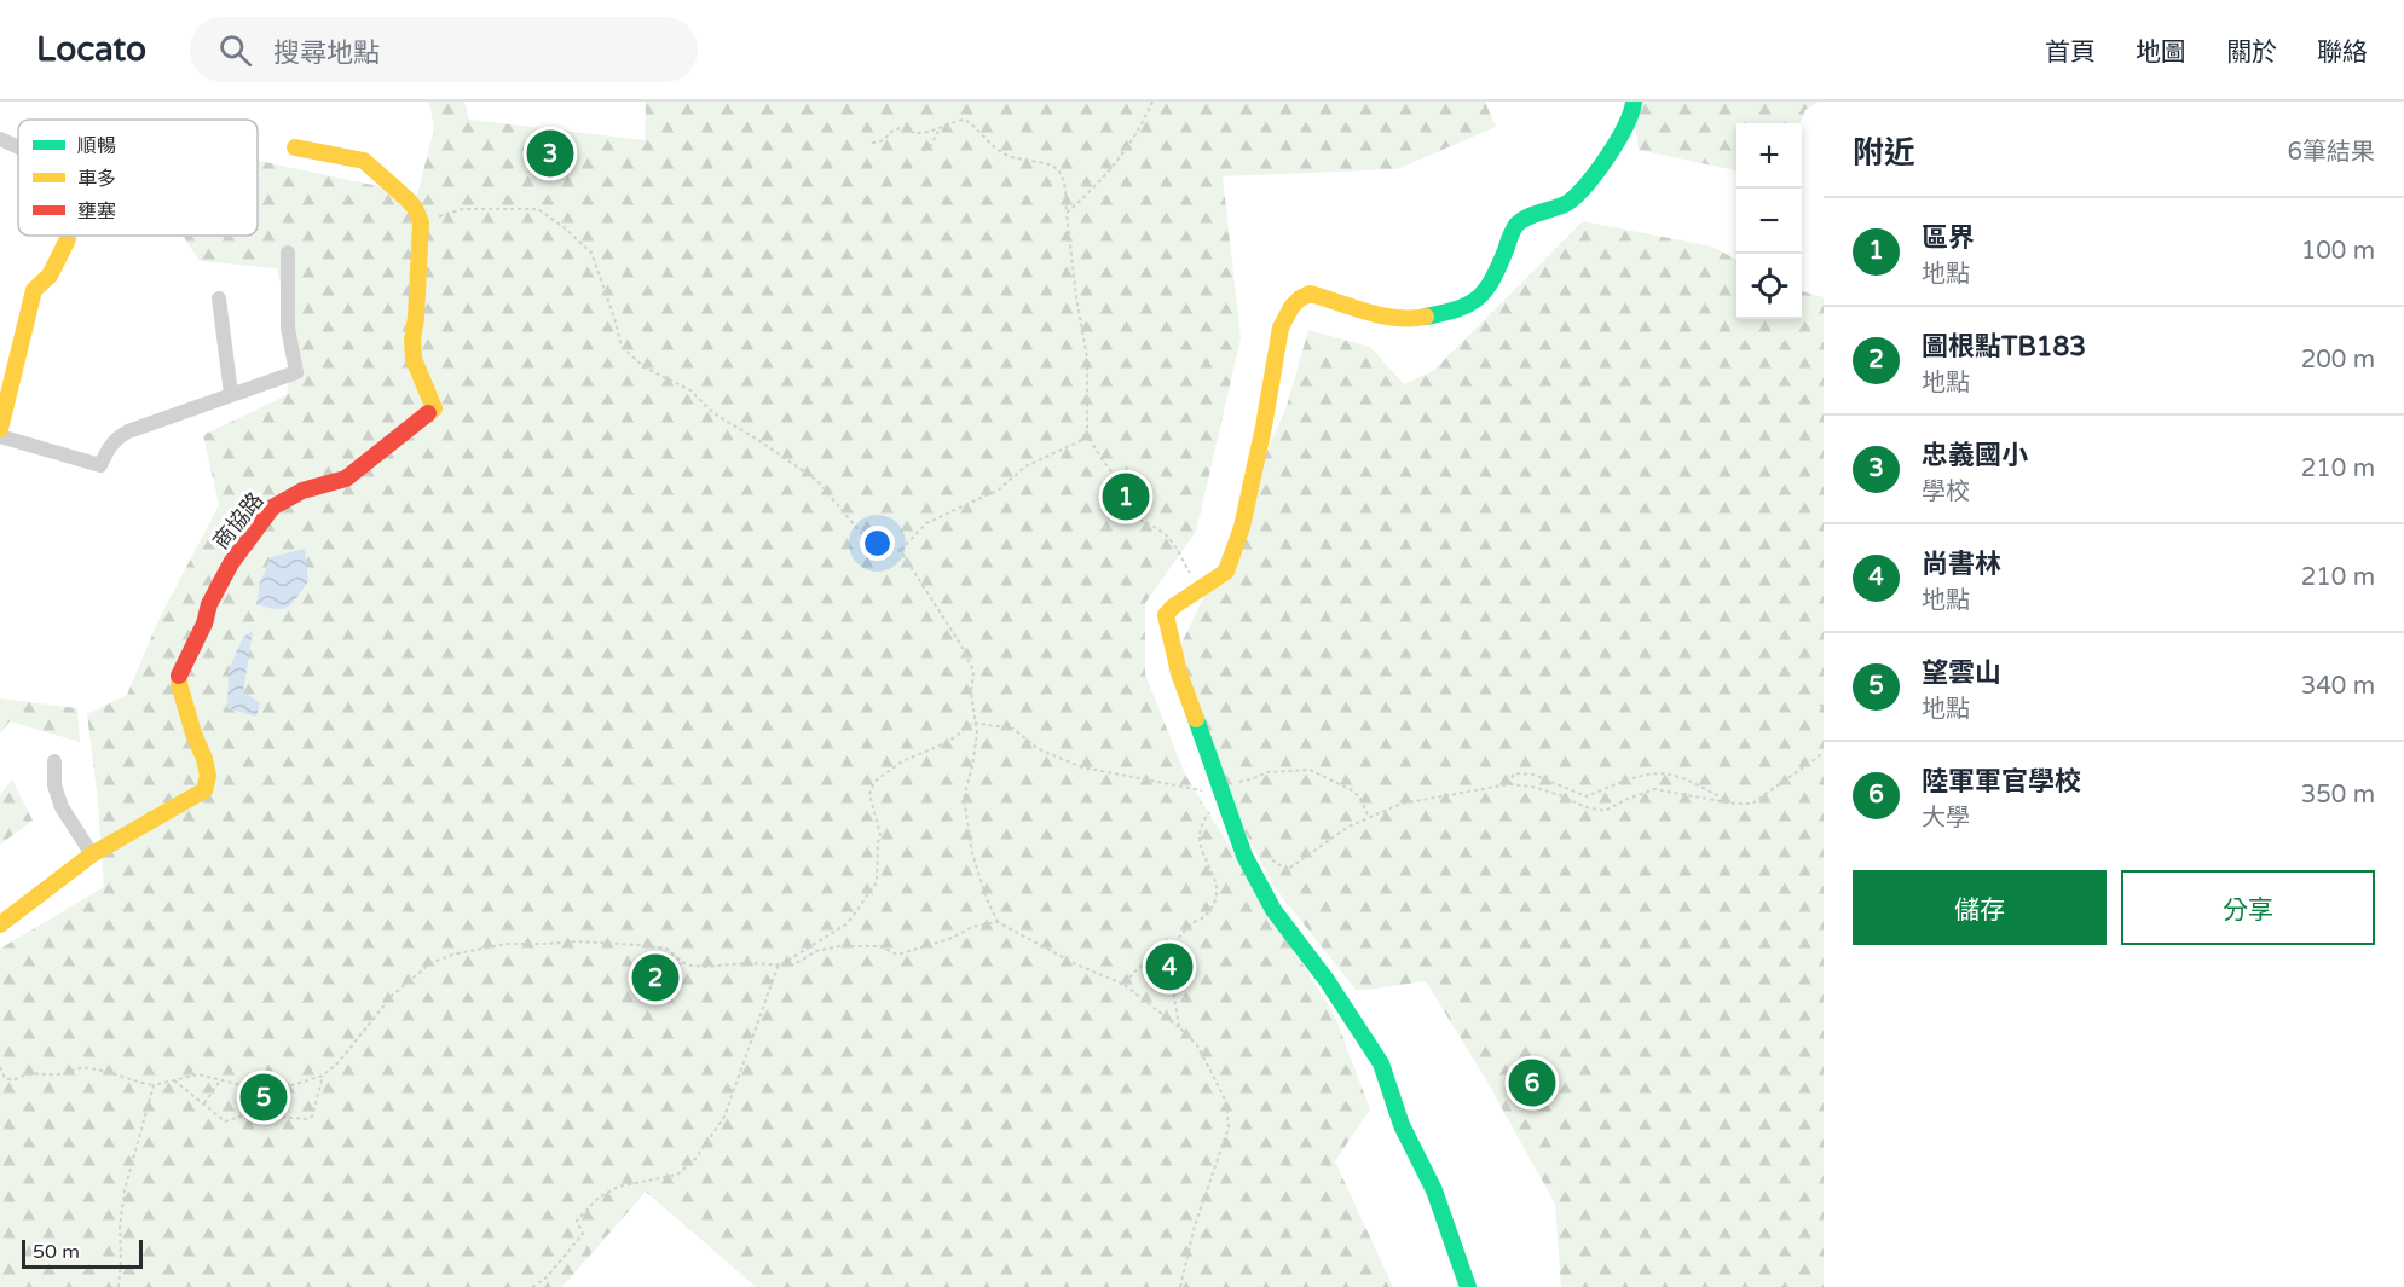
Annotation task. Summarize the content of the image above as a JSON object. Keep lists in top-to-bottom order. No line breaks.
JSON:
{"streets":{"street":["商協路"]},"legend":["順暢","車多","壅塞"],"scale_bar":"50 m","page":{"header":"Locato","search":"搜尋地點","nav":["首頁","地圖","關於","聯絡"],"heading":["附近","6筆結果"],"map_buttons":["+","−"],"pins":["3","1","4","2","6","5"],"list":[{"mark":"1","name":"區界","note":"地點","value":"100 m"},{"mark":"2","name":"圖根點TB183","note":"地點","value":"200 m"},{"mark":"3","name":"忠義國小","note":"學校","value":"210 m"},{"mark":"4","name":"尚書林","note":"地點","value":"210 m"},{"mark":"5","name":"望雲山","note":"地點","value":"340 m"},{"mark":"6","name":"陸軍軍官學校","note":"大學","value":"350 m"}],"buttons":["儲存","分享"],"scale":"50 m"}}
